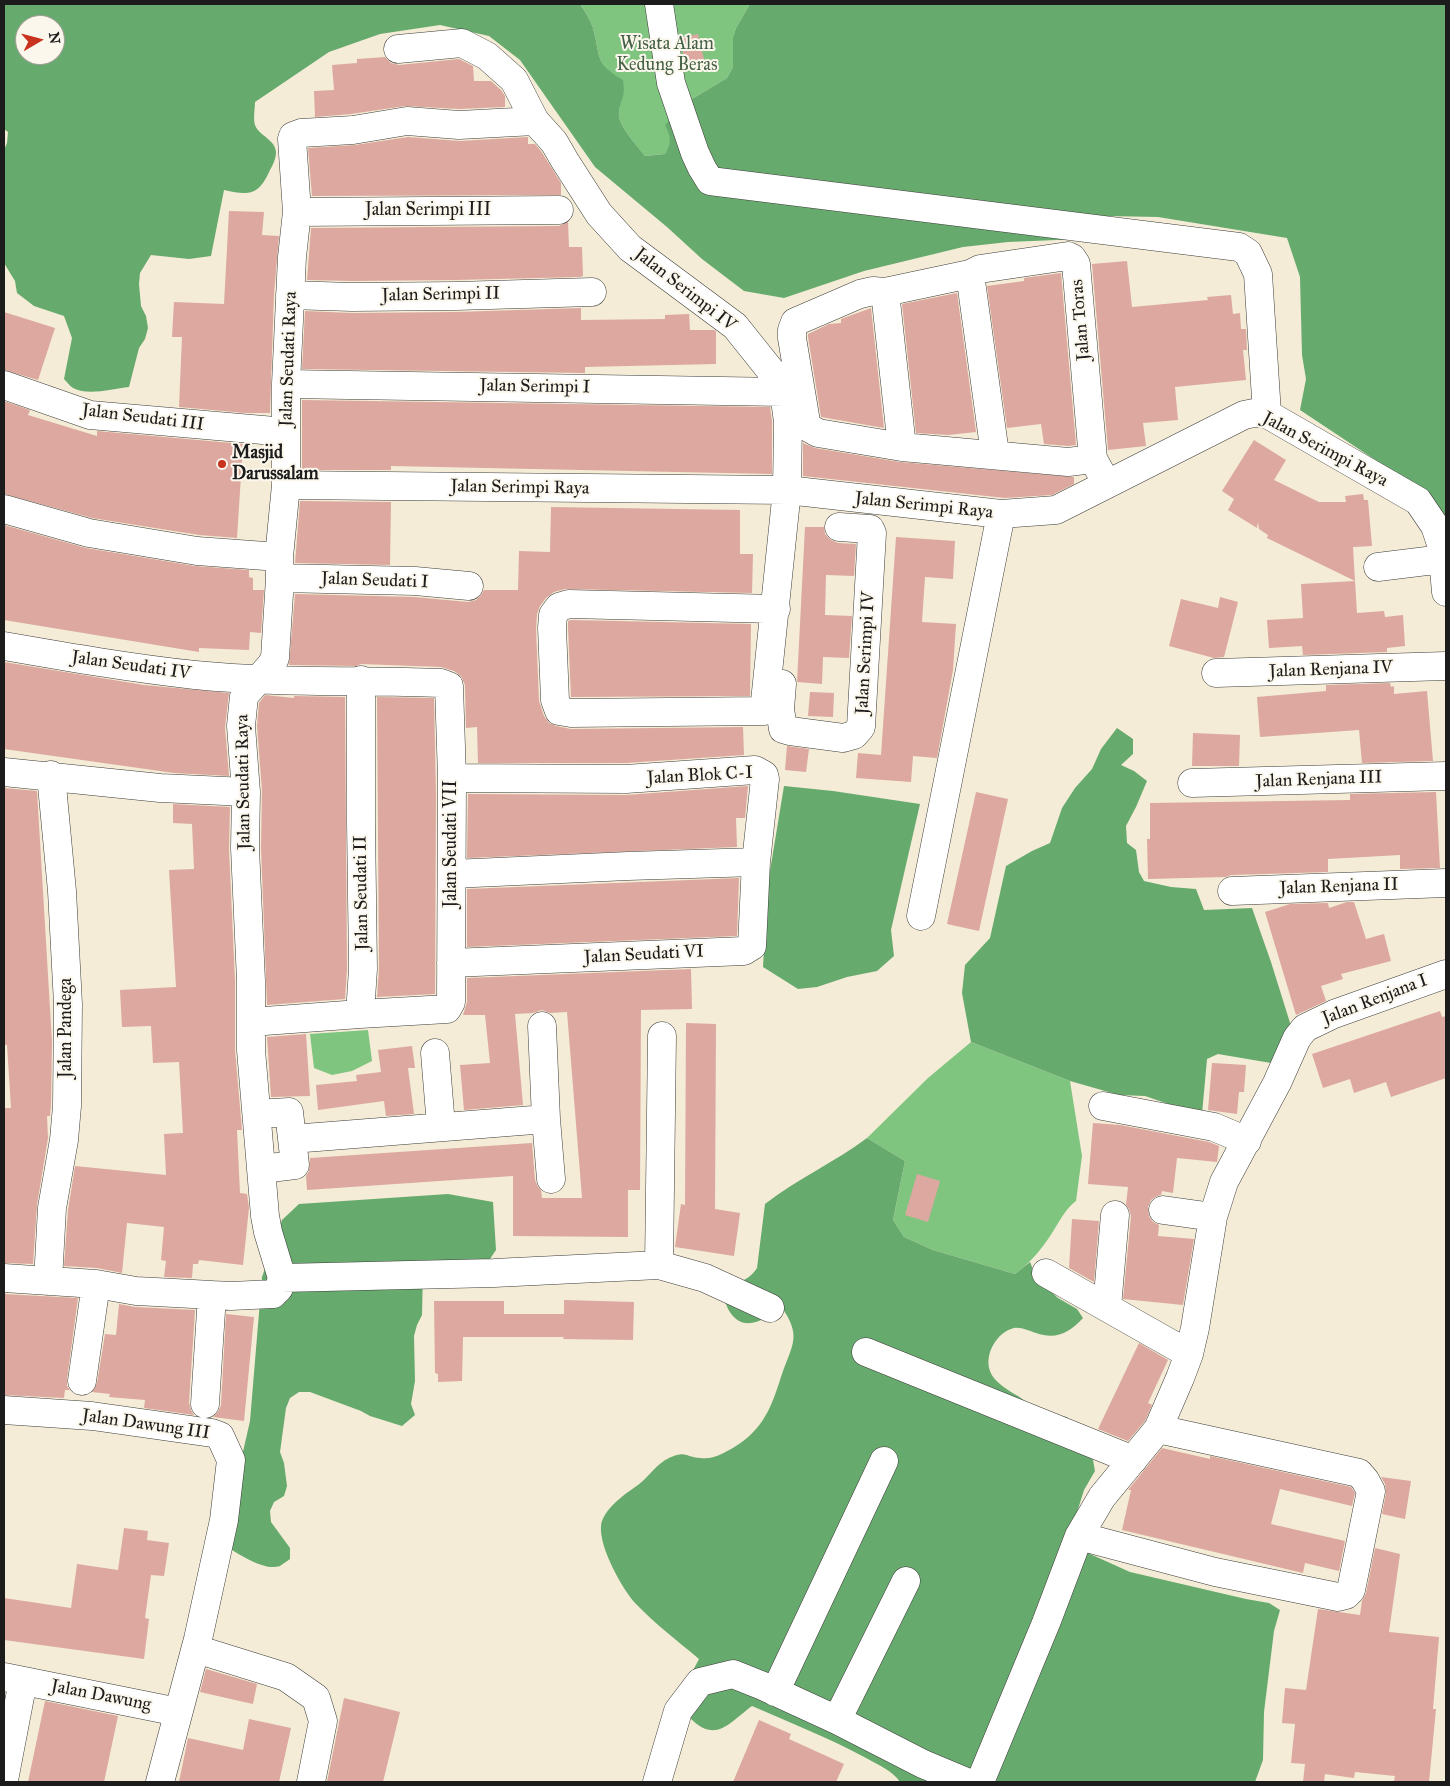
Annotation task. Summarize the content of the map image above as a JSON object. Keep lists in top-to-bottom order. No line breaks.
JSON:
{"streets":{"street":["Jalan Serimpi III","Jalan Serimpi IV","Jalan Serimpi II","Jalan Toras","Jalan Seudati Raya","Jalan Serimpi I","Jalan Seudati III","Jalan Serimpi Raya","Jalan Seudati I","Jalan Seudati IV","Jalan Renjana IV","Jalan Blok C-I","Jalan Renjana III","Jalan Seudati VII","Jalan Renjana II","Jalan Seudati II","Jalan Seudati VI","Jalan Renjana I","Jalan Pandega","Jalan Dawung III","Jalan Dawung"]},"crossings":[["Jalan Serimpi III","Jalan Seudati Raya"],["Jalan Serimpi IV","Jalan Seudati Raya"],["Jalan Serimpi IV","Jalan Serimpi I"],["Jalan Serimpi IV","Jalan Serimpi Raya"],["Jalan Serimpi II","Jalan Seudati Raya"],["Jalan Toras","Jalan Serimpi Raya"],["Jalan Seudati Raya","Jalan Serimpi I"],["Jalan Seudati Raya","Jalan Seudati III"],["Jalan Seudati Raya","Jalan Serimpi Raya"],["Jalan Seudati Raya","Jalan Seudati I"],["Jalan Seudati Raya","Jalan Seudati IV"],["Jalan Blok C-I","Jalan Seudati VII"],["Jalan Blok C-I","Jalan Seudati VI"],["Jalan Seudati VII","Jalan Seudati II"],["Jalan Seudati VII","Jalan Seudati VI"],["Jalan Dawung III","Jalan Dawung"]],"parks":["Wisata Alam Kedung Beras"],"places":["Masjid Darussalam"],"north":"right"}
